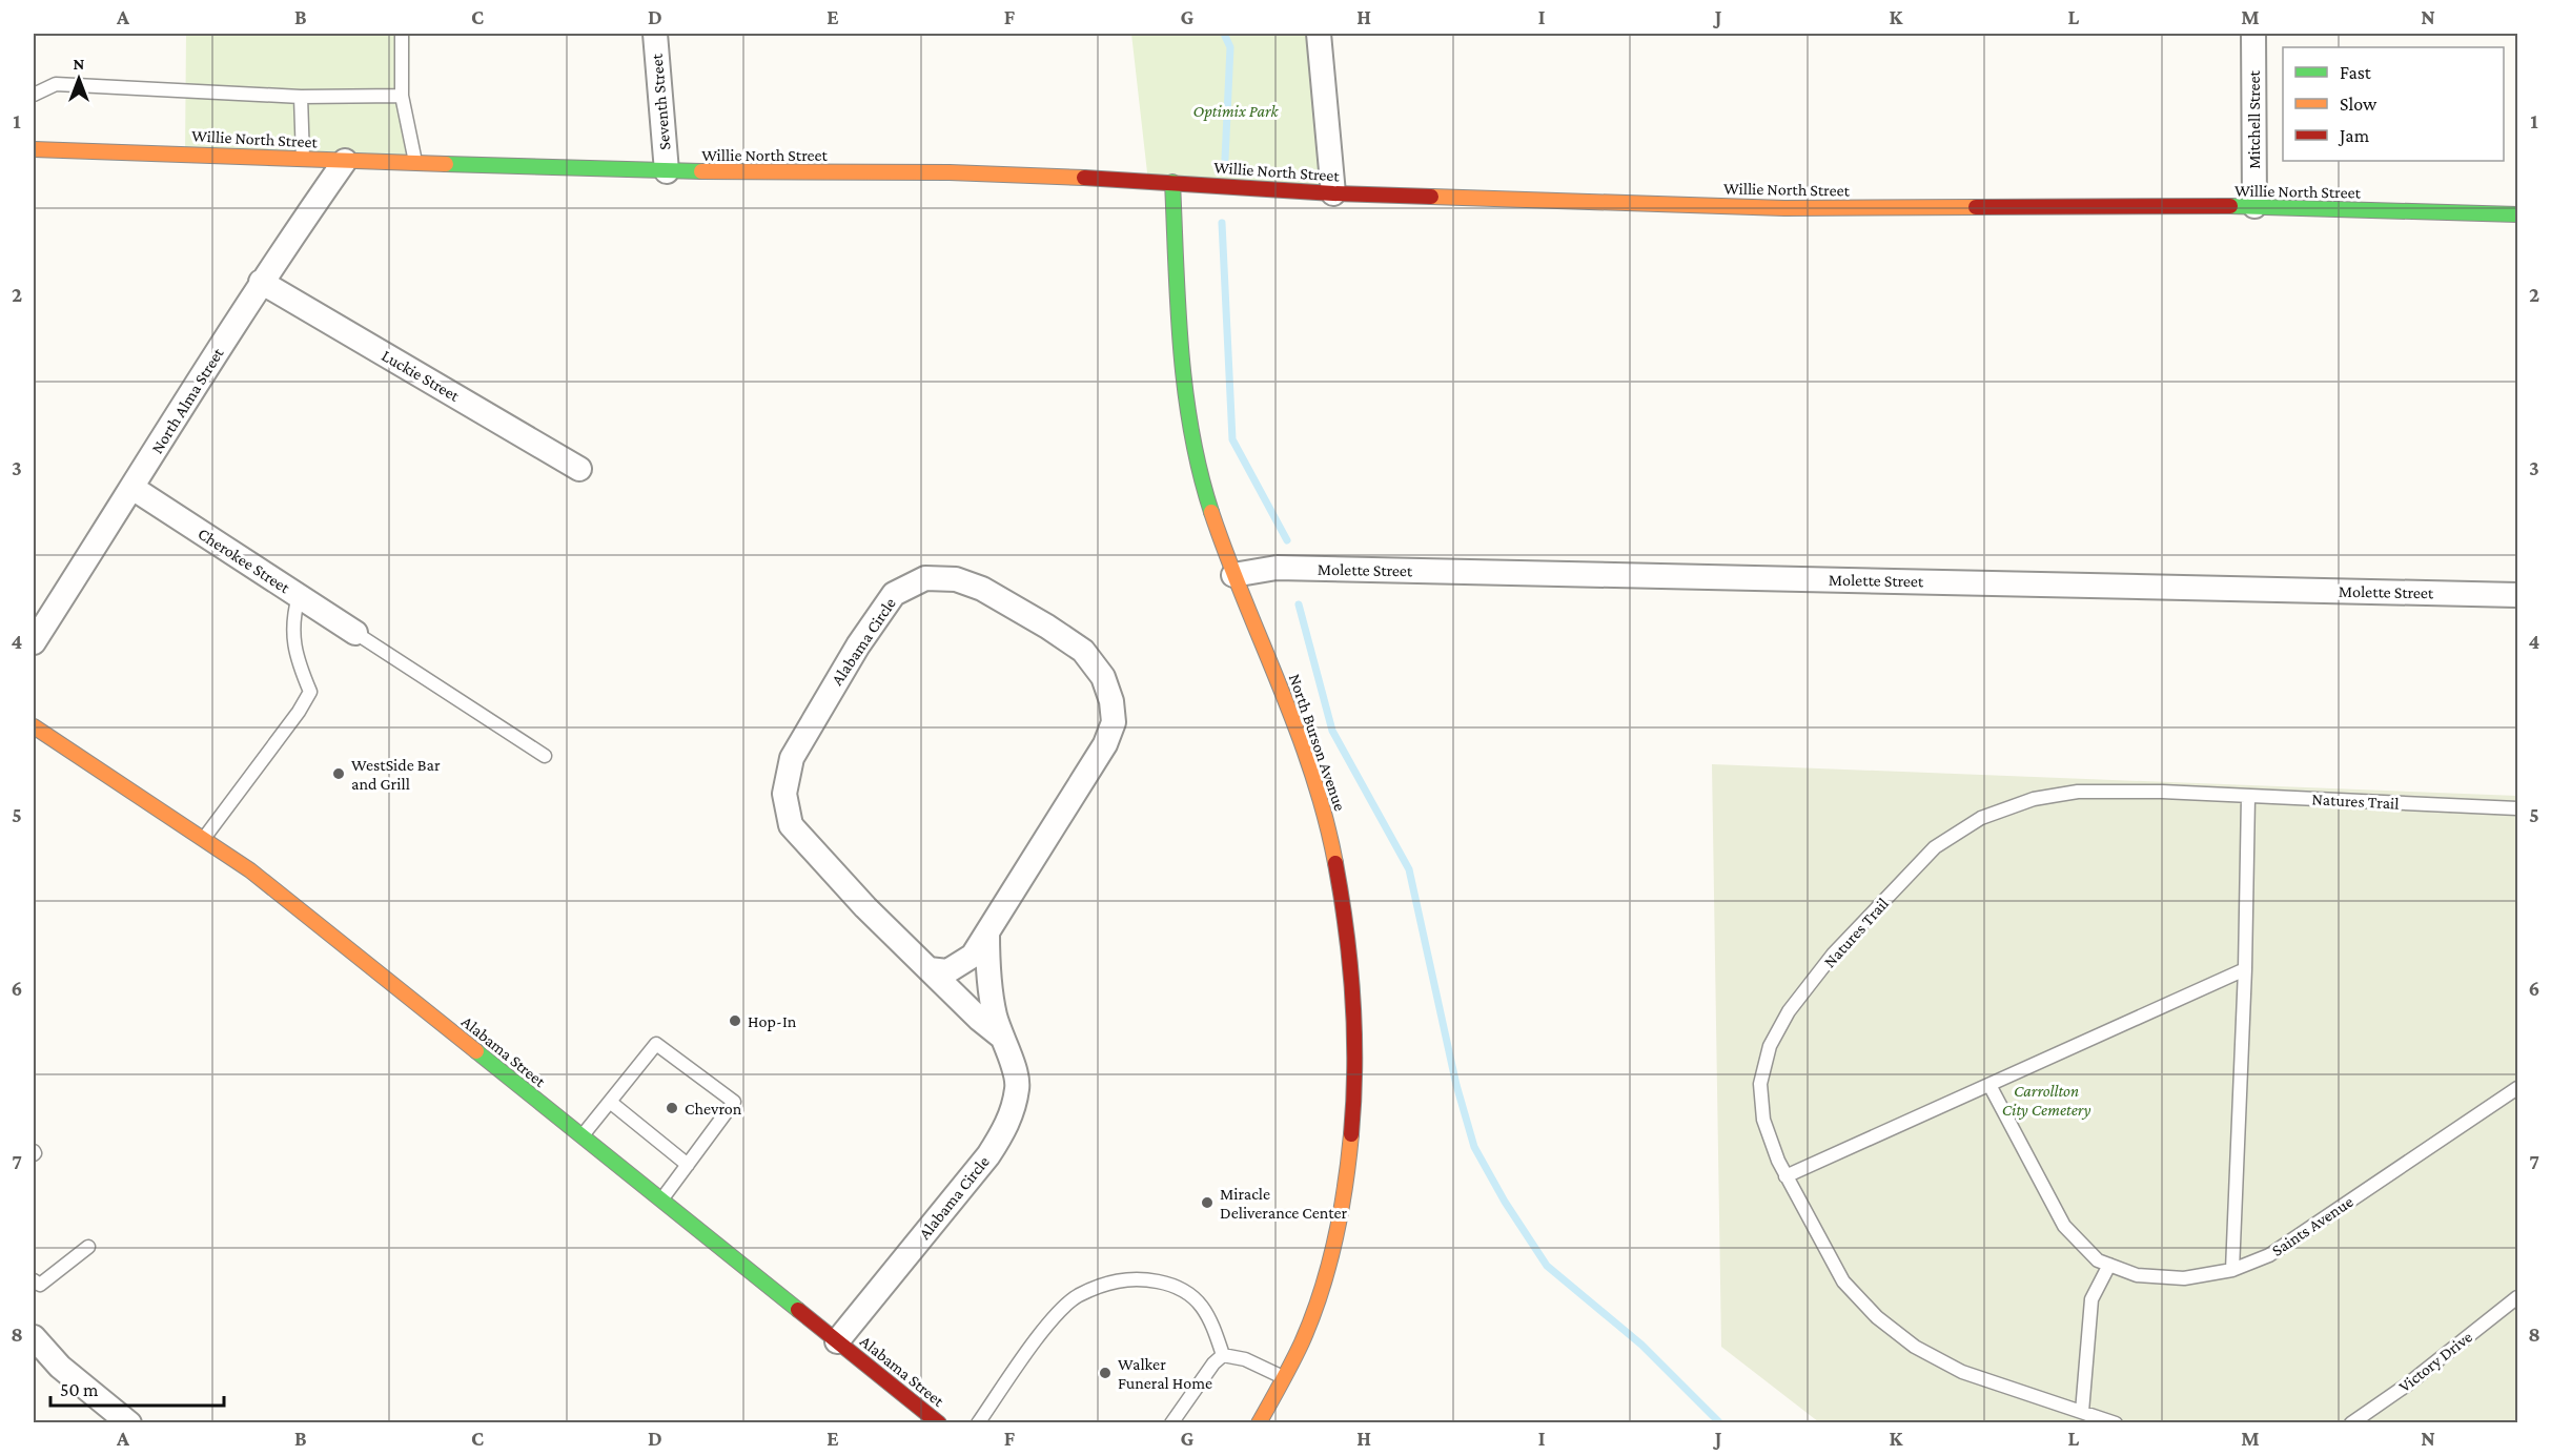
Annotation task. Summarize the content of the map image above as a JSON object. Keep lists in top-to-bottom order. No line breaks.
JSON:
{"streets":{"street":["Seventh Street","Mitchell Street","Willie North Street","Luckie Street","North Alma Street","Cherokee Street","Molette Street","Alabama Circle","North Burson Avenue","Alabama Street"],"lane":["Natures Trail","Saints Avenue","Victory Drive"]},"crossings":[["Seventh Street","Willie North Street"],["Mitchell Street","Willie North Street"],["Willie North Street","North Alma Street"],["Willie North Street","North Burson Avenue"],["Luckie Street","North Alma Street"],["North Alma Street","Cherokee Street"],["Molette Street","North Burson Avenue"],["Alabama Circle","Alabama Street"]],"parks":["Optimix Park","Carrollton City Cemetery"],"places":["WestSide Bar and Grill","Hop-In","Chevron","Miracle Deliverance Center","Walker Funeral Home"],"legend":["Fast","Slow","Jam"],"scale_bar":"50 m","north":"top","grid":{"columns":["A","B","C","D","E","F","G","H","I","J","K","L","M","N"],"rows":["1","2","3","4","5","6","7","8"]}}
